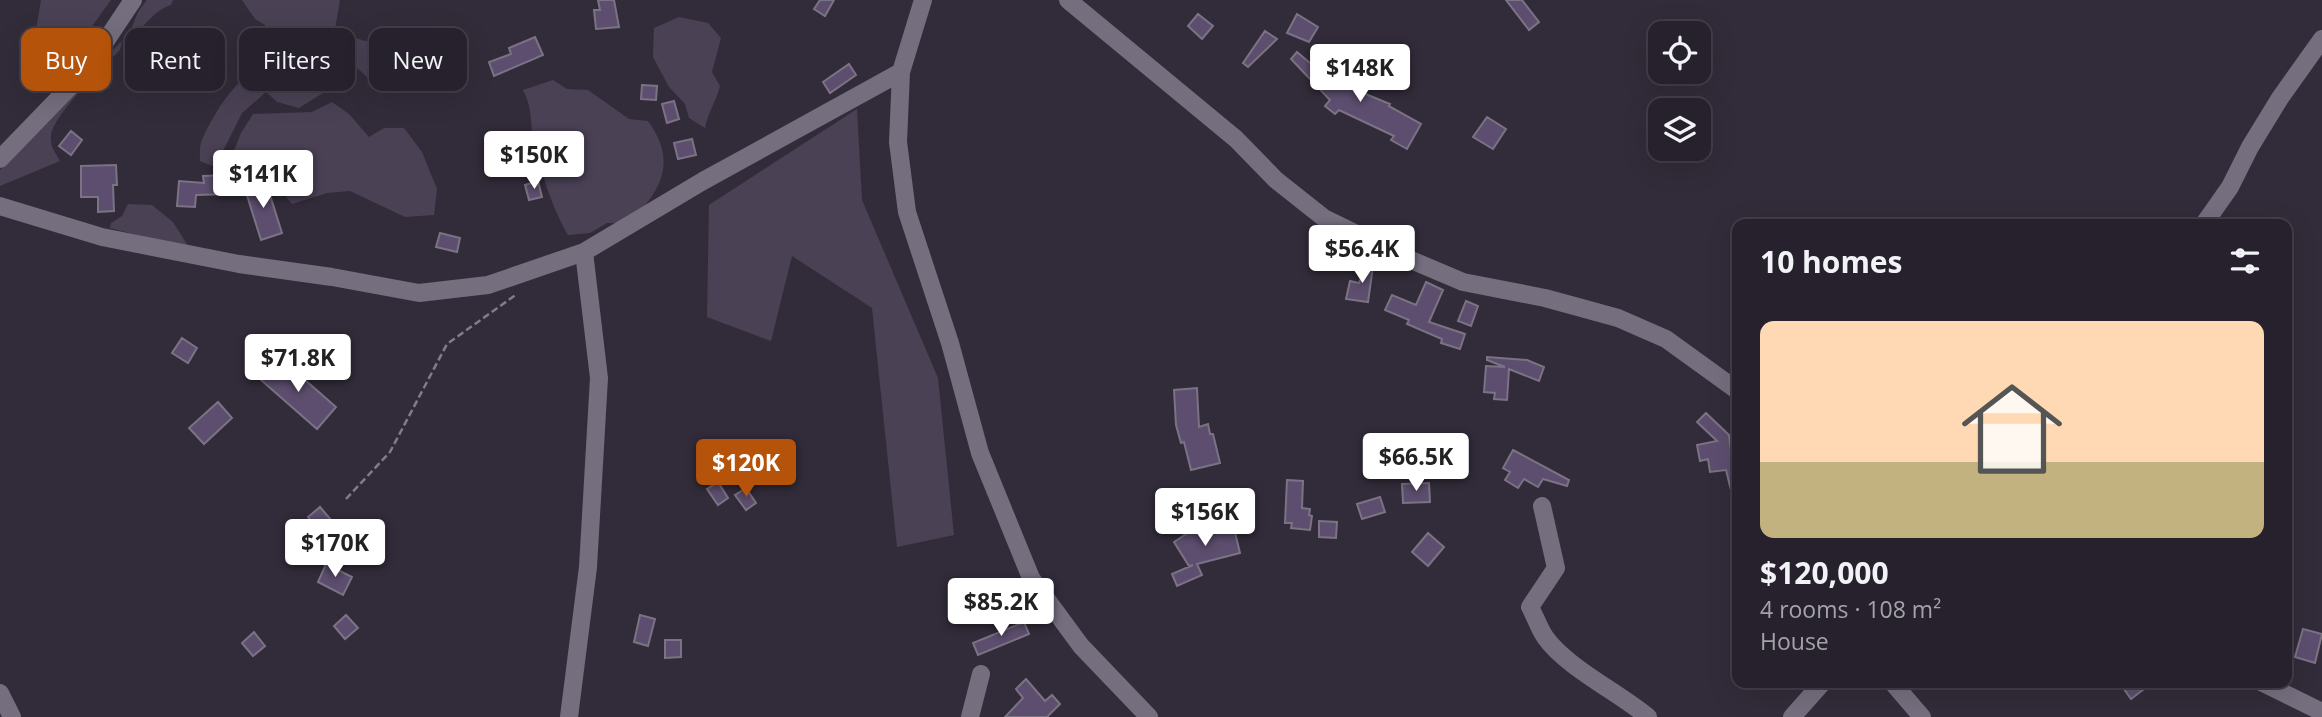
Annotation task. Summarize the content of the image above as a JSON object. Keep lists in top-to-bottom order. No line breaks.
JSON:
{"page":{"chip":["Buy","Rent","Filters","New"],"price":["$148K","$150K","$141K","$56.4K","$71.8K","$66.5K","$120K","$156K","$170K","$85.2K"],"heading":"10 homes","list":[{"name":"$120,000","note":"4 rooms · 108 m² · House"}]}}
